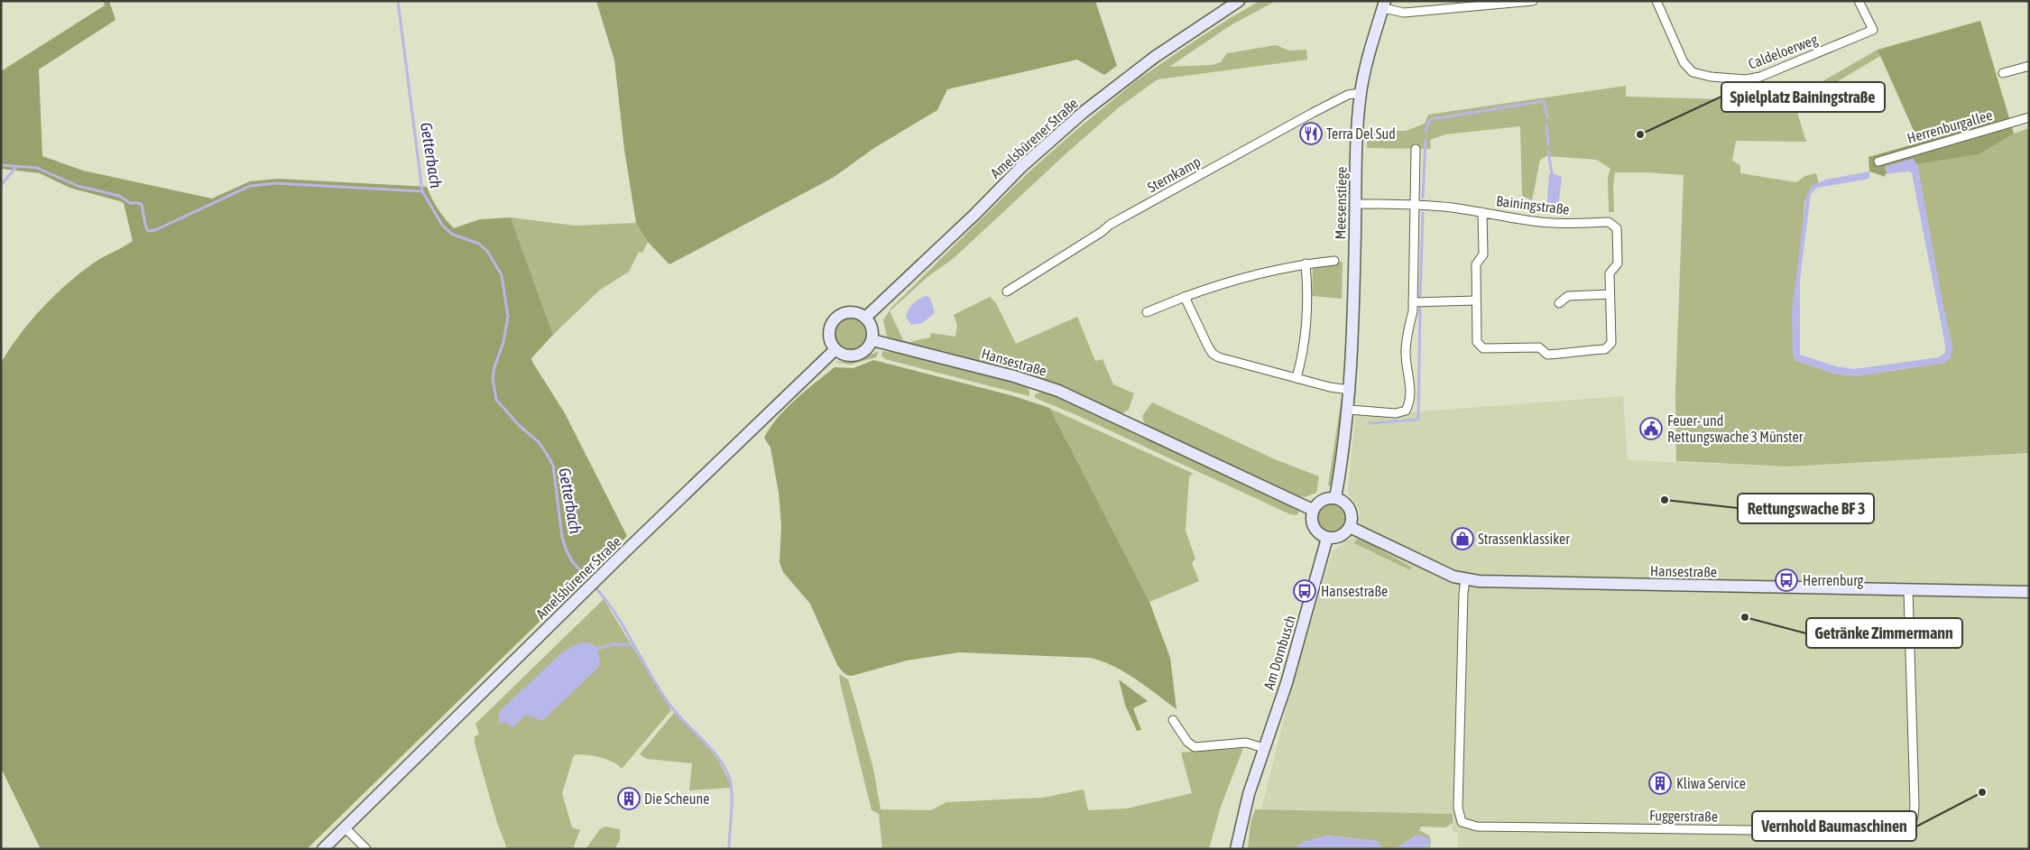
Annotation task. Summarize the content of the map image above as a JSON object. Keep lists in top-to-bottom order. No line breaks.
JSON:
{"streets":{"main road":["Amelsbürener Straße","Meesenstiege","Hansestraße","Am Dornbusch"],"street":["Caldeloerweg","Herrenburgallee","Sternkamp","Bainingstraße","Fuggerstraße"]},"crossings":[["Amelsbürener Straße","Hansestraße"],["Sternkamp","Meesenstiege"],["Meesenstiege","Bainingstraße"],["Meesenstiege","Hansestraße"],["Meesenstiege","Am Dornbusch"],["Hansestraße","Am Dornbusch"],["Hansestraße","Fuggerstraße"]],"water":["Getterbach"],"places":{"restaurant":["Terra Del Sud"],"other":["Spielplatz Bainingstraße","Rettungswache BF 3","Getränke Zimmermann","Vernhold Baumaschinen"],"public building":["Feuer- und Rettungswache 3 Münster"],"shop":["Strassenklassiker"],"bus stop":["Herrenburg","Hansestraße"],"building":["Kliwa Service","Die Scheune"]}}
